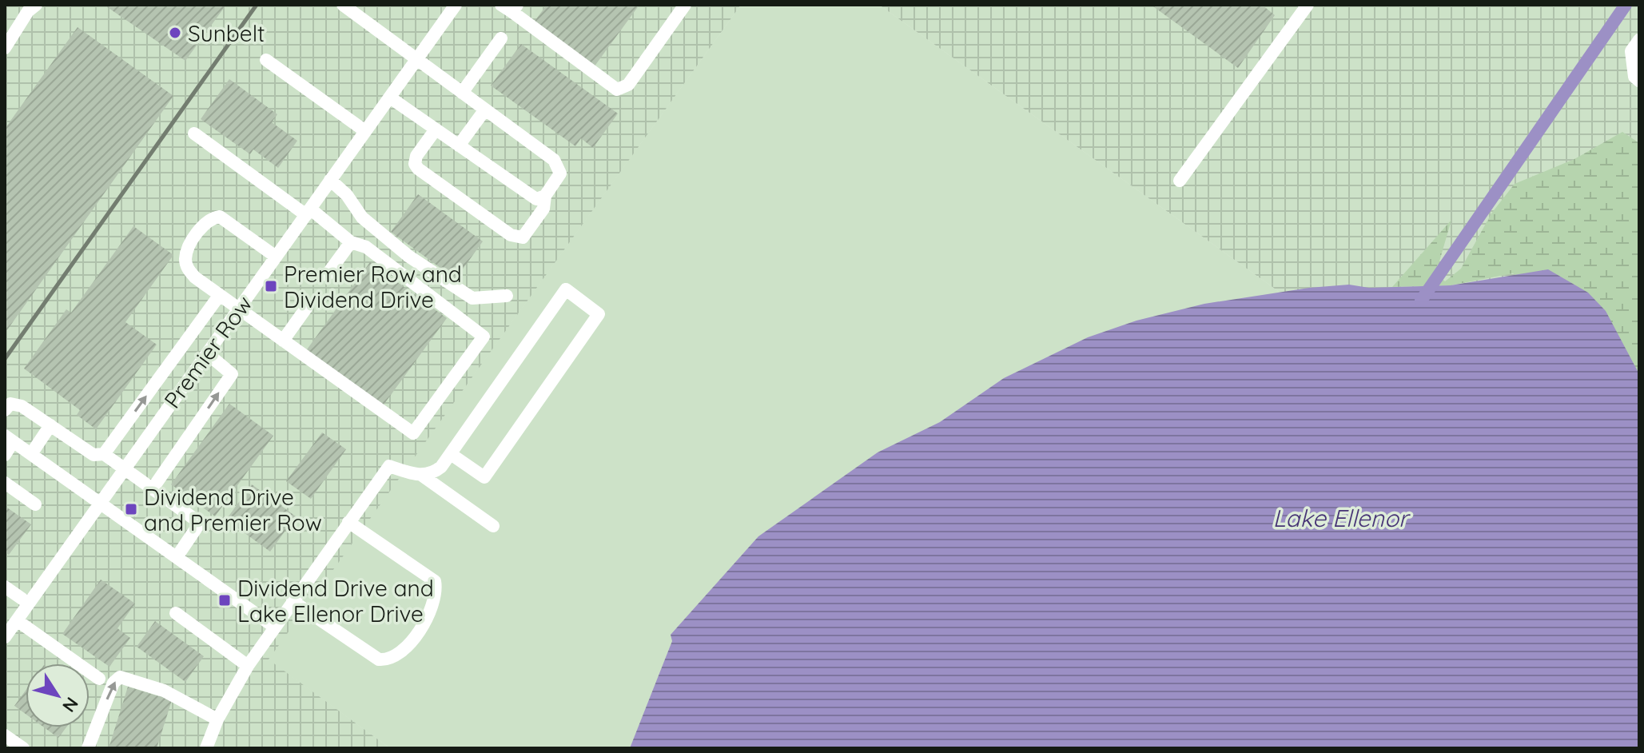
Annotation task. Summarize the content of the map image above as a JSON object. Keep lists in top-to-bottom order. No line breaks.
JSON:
{"streets":{"street":["Premier Row"]},"water":["Lake Ellenor"],"places":{"other":["Sunbelt"],"transit":["Premier Row and Dividend Drive","Dividend Drive and Premier Row","Dividend Drive and Lake Ellenor Drive"]},"north":"bottom right"}
